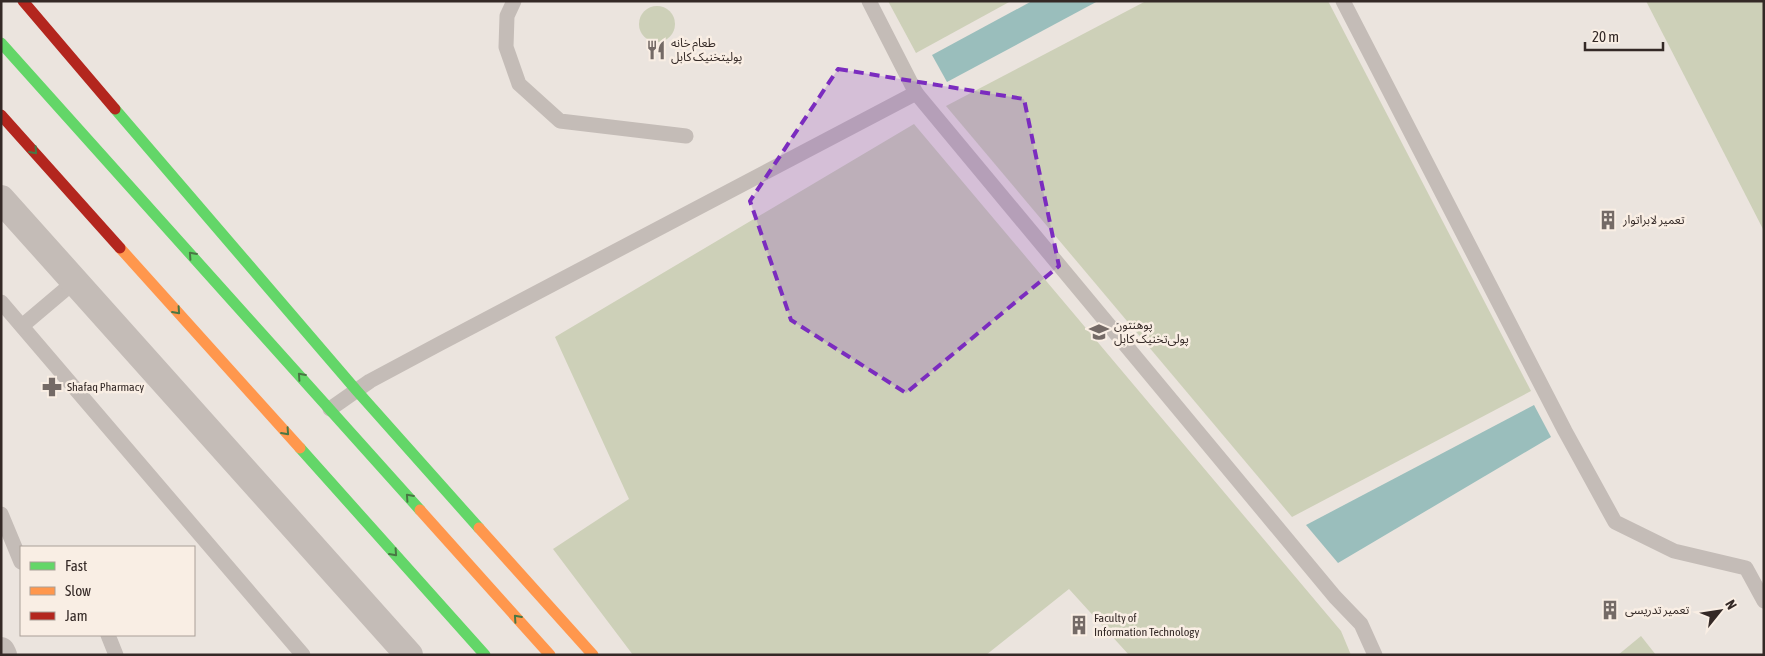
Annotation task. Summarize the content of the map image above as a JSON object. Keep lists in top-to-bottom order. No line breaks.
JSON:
{"places":{"restaurant":["طعام خانه پولیتخنیک کابل"],"building":["تعمیر لابراتوار","تعمیر تدریسی","Faculty of Information Technology"],"school or university":["پوهنتون پولی‌تخنیک کابل"],"pharmacy":["Shafaq Pharmacy"]},"legend":["Fast","Slow","Jam"],"scale_bar":"20 m","north":"top right"}
